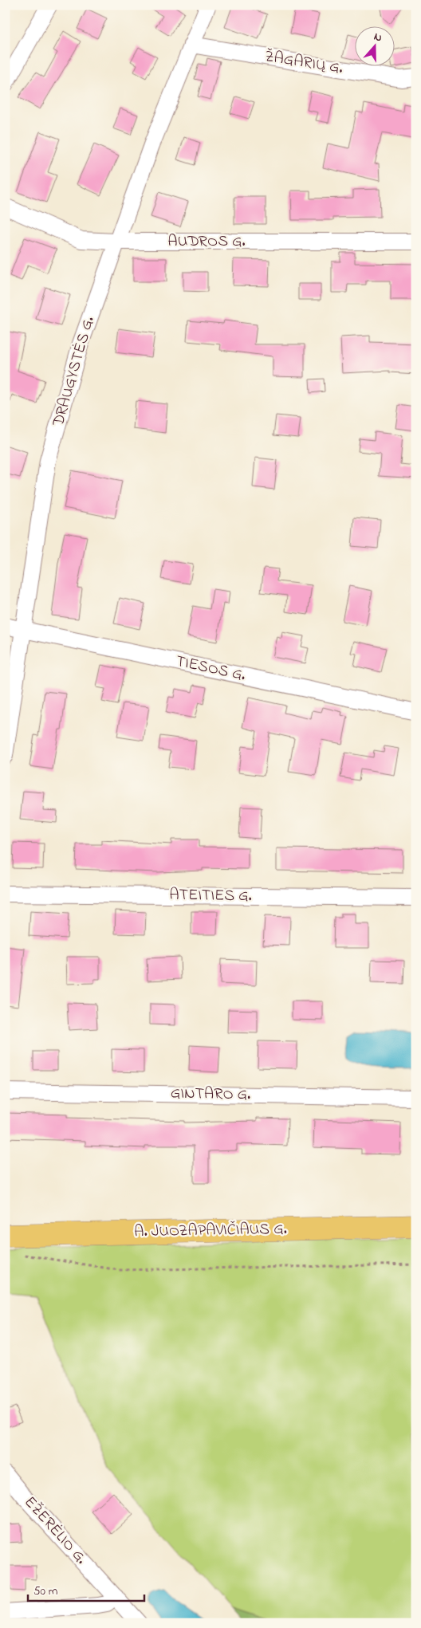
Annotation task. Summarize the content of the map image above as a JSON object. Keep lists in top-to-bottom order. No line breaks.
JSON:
{"streets":{"main road":["A. JUOZAPAVIČIAUS G."],"street":["ŽAGARIŲ G.","AUDROS G.","DRAUGYSTĖS G.","TIESOS G.","ATEITIES G.","GINTARO G.","EŽERĖLIO G."]},"crossings":[["ŽAGARIŲ G.","DRAUGYSTĖS G."],["AUDROS G.","DRAUGYSTĖS G."],["DRAUGYSTĖS G.","TIESOS G."]],"scale_bar":"50 m","north":"top"}
